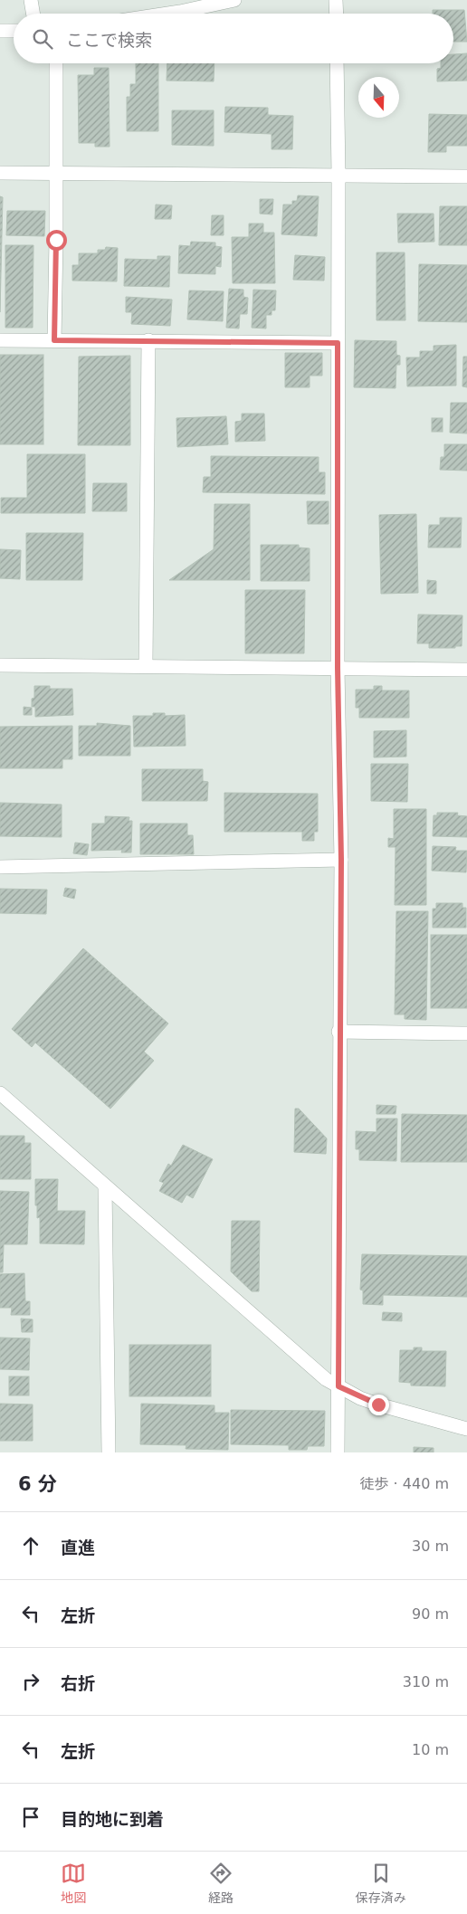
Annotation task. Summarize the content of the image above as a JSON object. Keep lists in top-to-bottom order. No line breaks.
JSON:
{"north":"bottom","page":{"search":"ここで検索","heading":["6 分","徒歩 · 440 m"],"list":[["直進","30 m"],["左折","90 m"],["右折","310 m"],["左折","10 m"],"目的地に到着"],"nav":["地図","経路","保存済み"]}}
